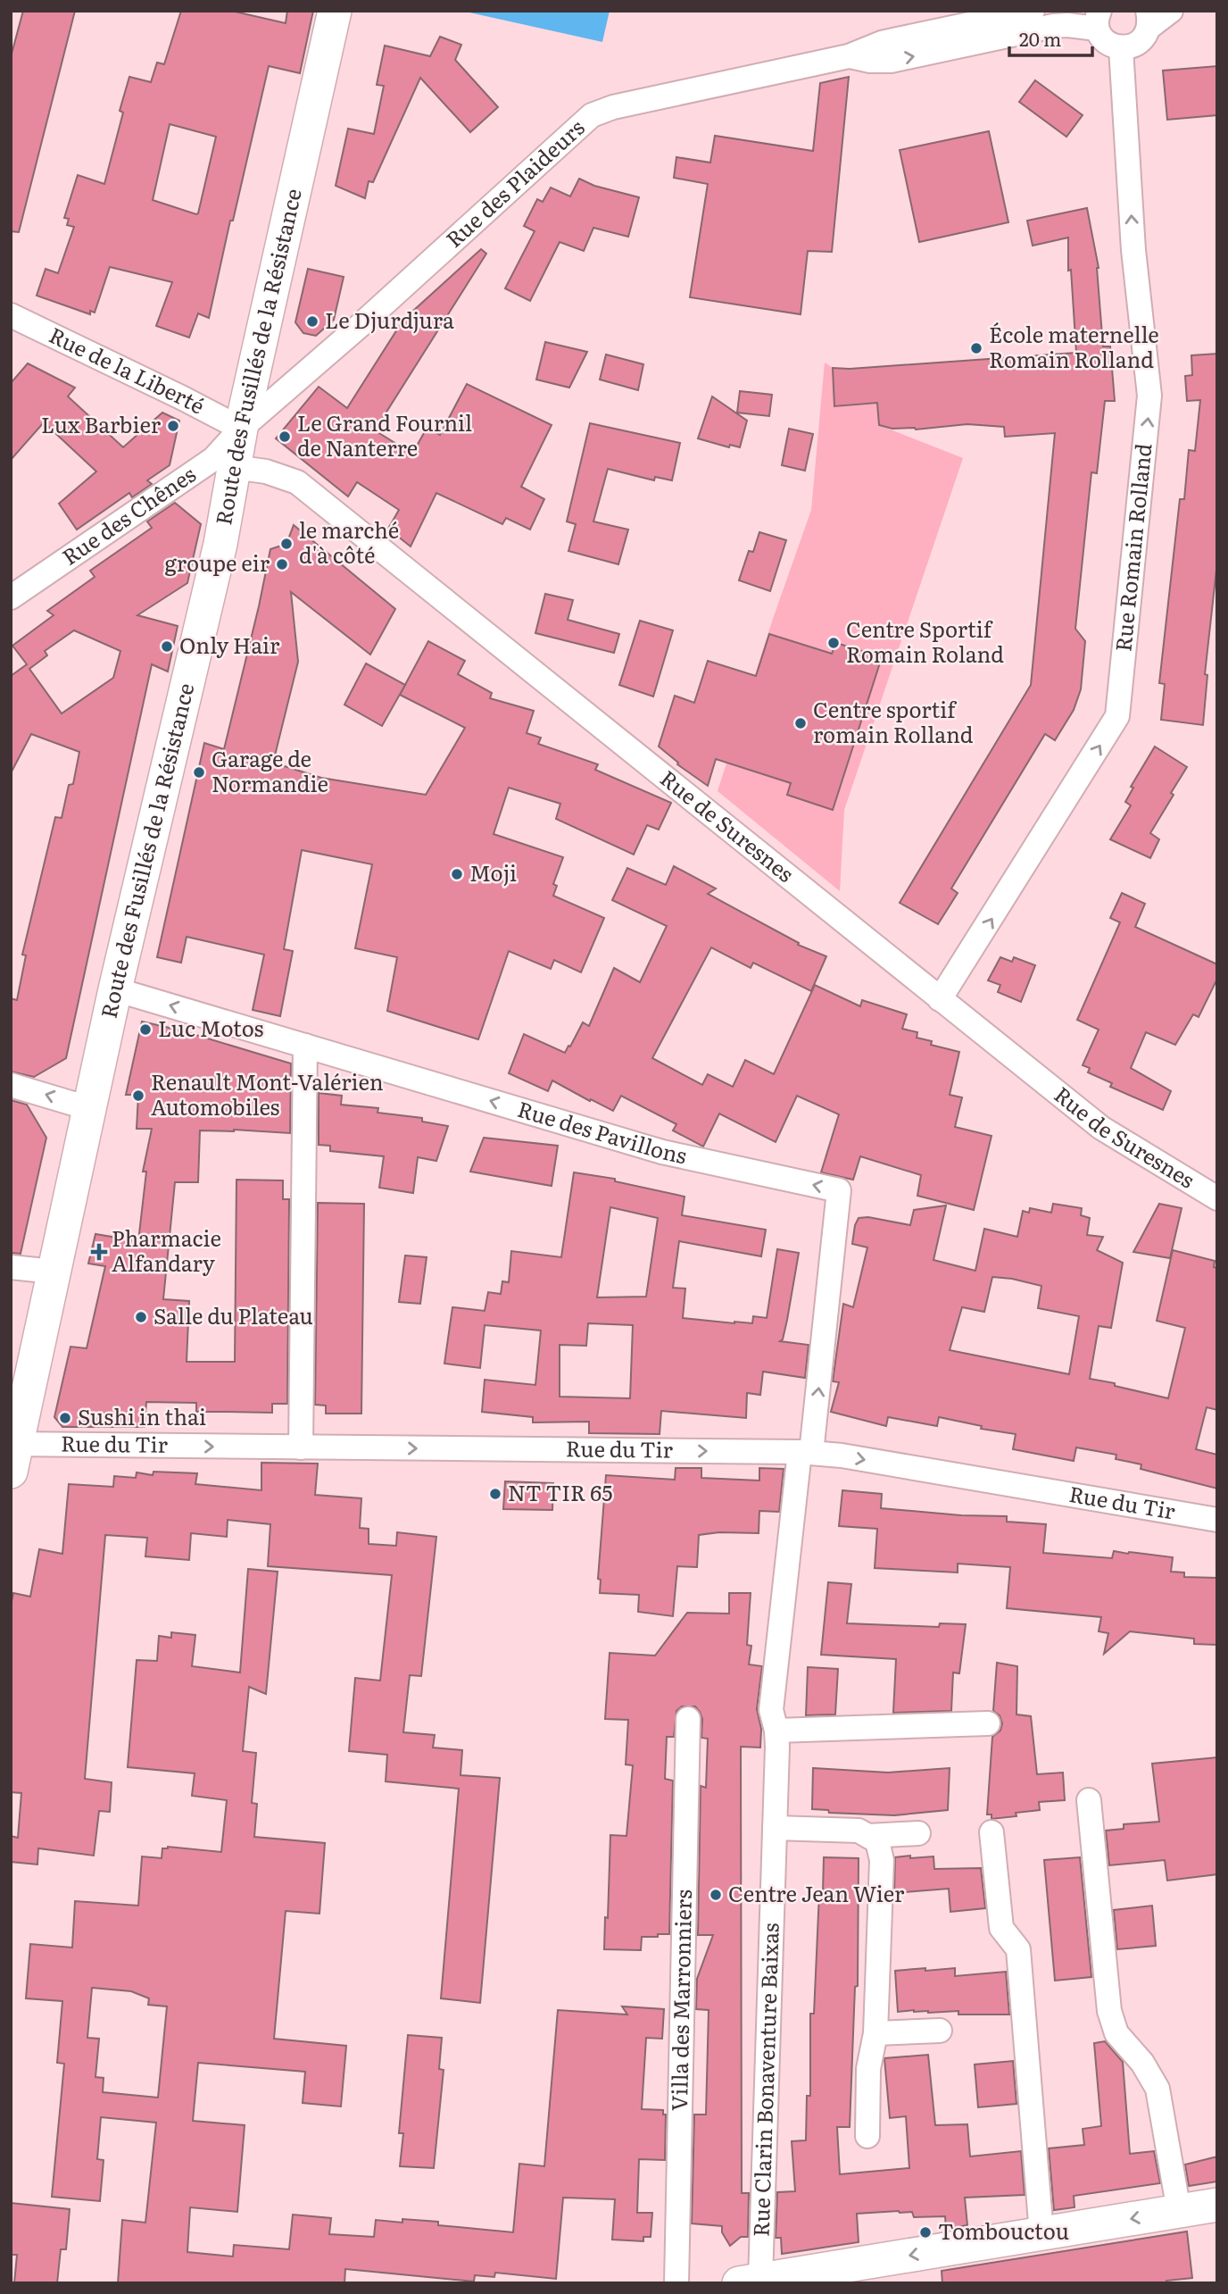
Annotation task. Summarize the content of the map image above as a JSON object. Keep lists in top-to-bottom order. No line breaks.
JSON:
{"streets":{"main road":["Route des Fusillés de la Résistance"],"street":["Rue des Plaideurs","Rue de la Liberté","Rue des Chênes","Rue Romain Rolland","Rue de Suresnes","Rue des Pavillons","Rue du Tir","Villa des Marronniers","Rue Clarin Bonaventure Baixas"]},"crossings":[["Rue des Plaideurs","Route des Fusillés de la Résistance"],["Rue des Plaideurs","Rue de la Liberté"],["Rue des Plaideurs","Rue des Chênes"],["Route des Fusillés de la Résistance","Rue de la Liberté"],["Route des Fusillés de la Résistance","Rue des Chênes"],["Route des Fusillés de la Résistance","Rue de Suresnes"],["Route des Fusillés de la Résistance","Rue des Pavillons"],["Route des Fusillés de la Résistance","Rue du Tir"],["Rue de la Liberté","Rue des Chênes"],["Rue Romain Rolland","Rue de Suresnes"],["Rue des Pavillons","Rue du Tir"],["Rue des Pavillons","Rue Clarin Bonaventure Baixas"],["Rue du Tir","Rue Clarin Bonaventure Baixas"]],"one_way":["Rue Romain Rolland","Rue des Pavillons","Rue du Tir"],"places":{"other":["Le Djurdjura","École maternelle Romain Rolland","Lux Barbier","Le Grand Fournil de Nanterre","le marché d'à côté","groupe eir","Centre Sportif Romain Roland","Only Hair","Centre sportif romain Rolland","Garage de Normandie","Moji","Luc Motos","Renault Mont-Valérien Automobiles","Salle du Plateau","Sushi in thai","NT TIR 65","Centre Jean Wier","Tombouctou"],"health":["Pharmacie Alfandary"]},"scale_bar":"20 m"}
